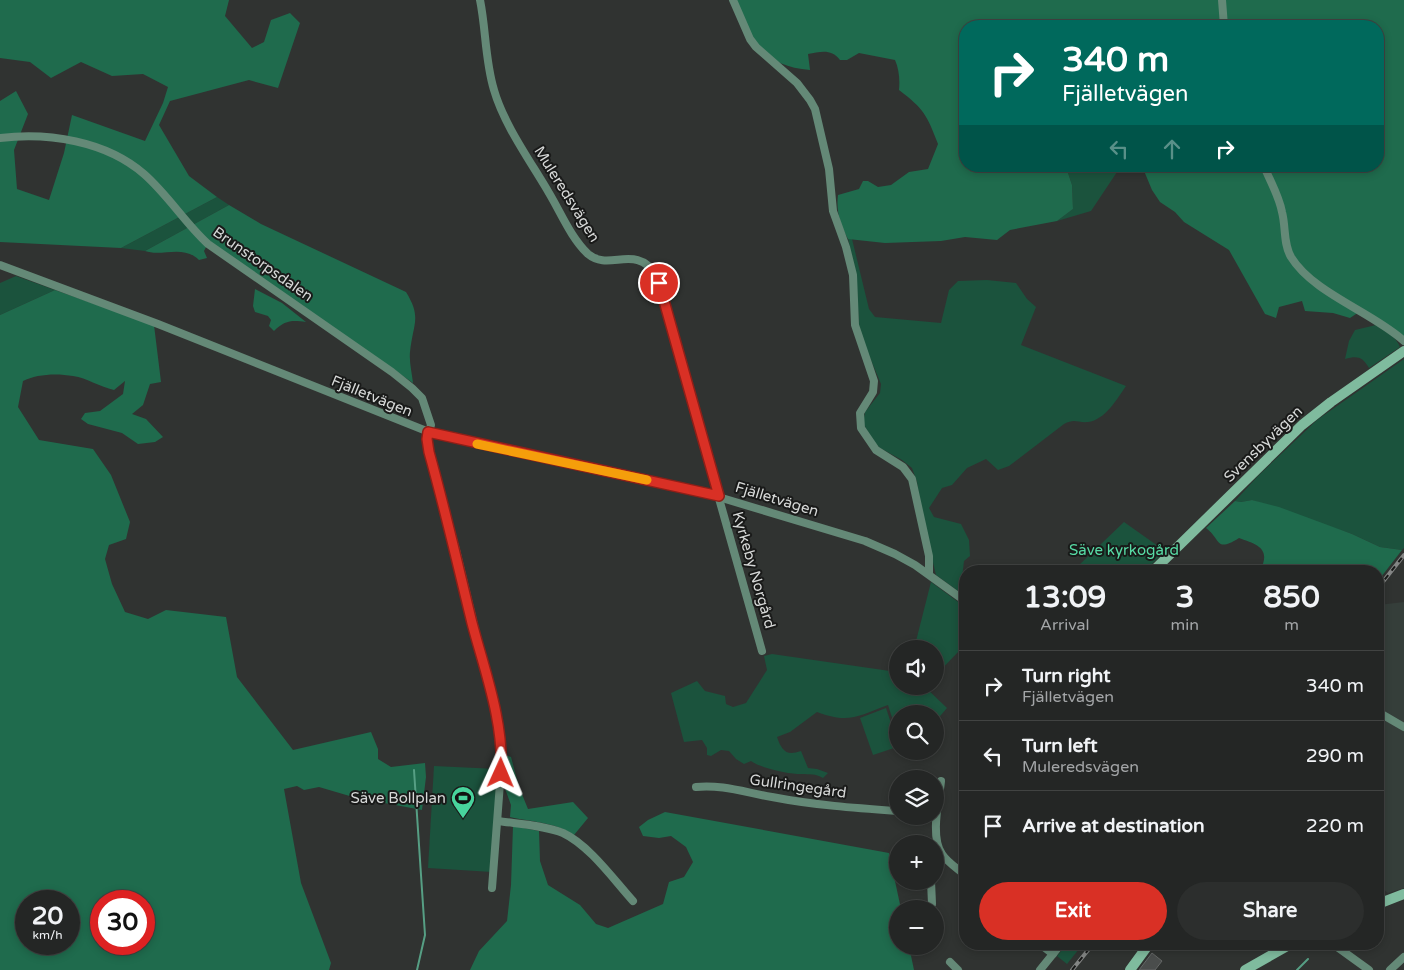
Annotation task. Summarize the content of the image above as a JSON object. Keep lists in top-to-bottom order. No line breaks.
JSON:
{"streets":{"street":["Muleredsvägen","Brunstorpsdalen","Fjälletvägen","Svensbyvägen","Kyrkeby Norgård","Gullringegård"]},"crossings":[["Muleredsvägen","Fjälletvägen"],["Muleredsvägen","Kyrkeby Norgård"],["Brunstorpsdalen","Fjälletvägen"],["Fjälletvägen","Kyrkeby Norgård"]],"parks":["Säve kyrkogård"],"places":{"sports":["Säve Bollplan"]},"page":{"turn":["340 m","Fjälletvägen"],"eta":["13:09","Arrival","3","min","850","m"],"map_buttons":["+","−"],"list":[{"name":"Turn right","note":"Fjälletvägen","value":"340 m"},{"name":"Turn left","note":"Muleredsvägen","value":"290 m"},{"name":"Arrive at destination","value":"220 m"}],"buttons":["Exit","Share"],"speed":"20 km/h","limit":"30"}}
